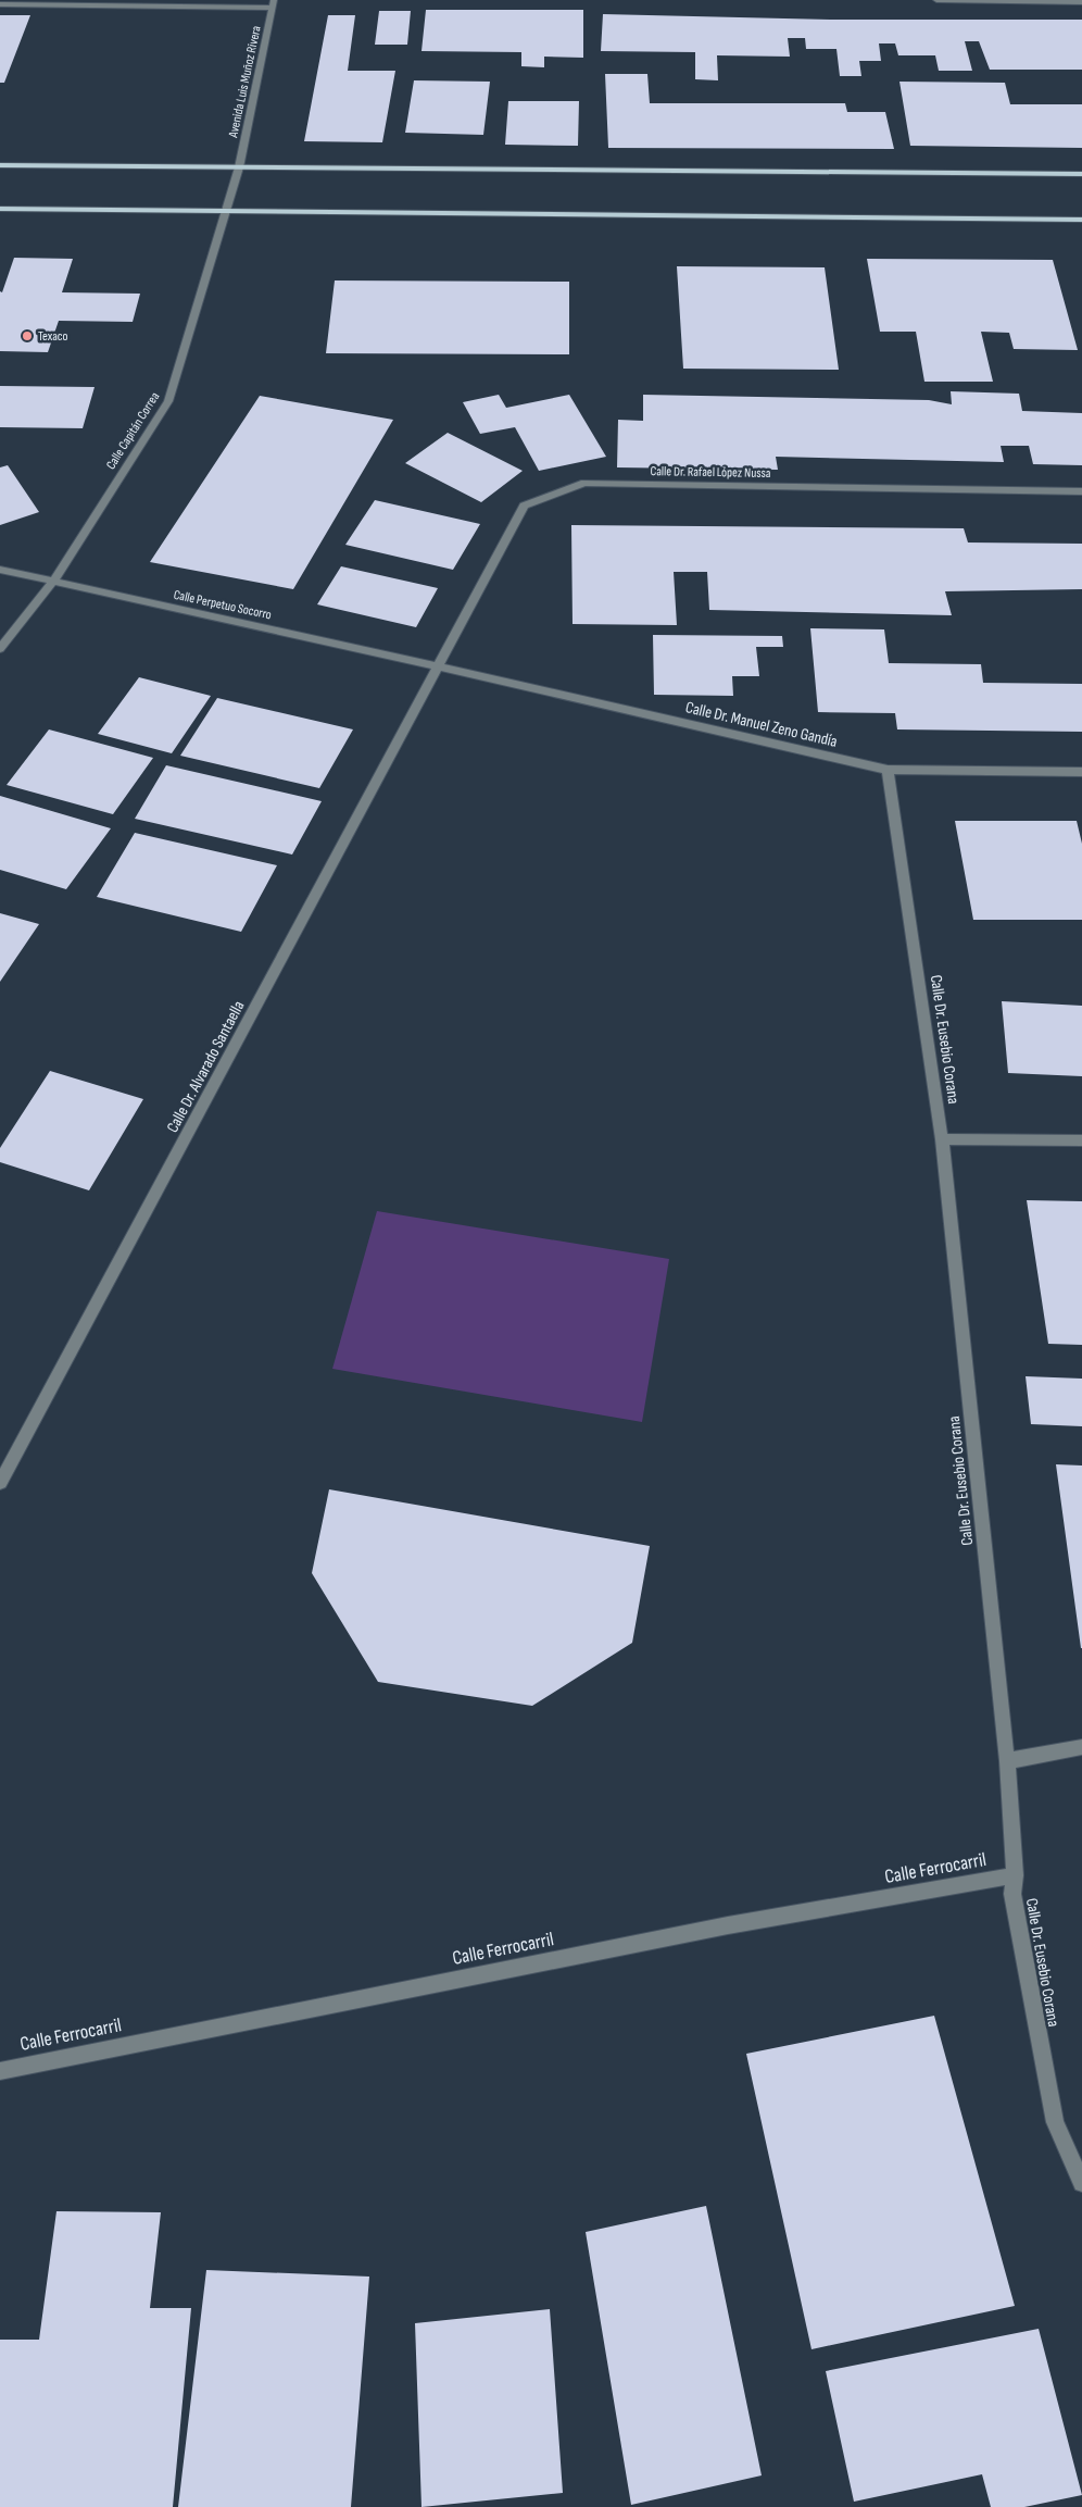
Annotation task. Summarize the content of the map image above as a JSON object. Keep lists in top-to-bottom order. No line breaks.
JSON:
{"streets":{"street":["Avenida Luis Muñoz Rivera","Calle Capitán Correa","Calle Dr. Rafael López Nussa","Calle Perpetuo Socorro","Calle Dr. Manuel Zeno Gandía","Calle Dr. Eusebio Corana","Calle Dr. Alvarado Santaella","Calle Ferrocarril"]},"crossings":[["Avenida Luis Muñoz Rivera","Calle Capitán Correa"],["Calle Capitán Correa","Calle Perpetuo Socorro"],["Calle Dr. Rafael López Nussa","Calle Perpetuo Socorro"],["Calle Dr. Rafael López Nussa","Calle Dr. Manuel Zeno Gandía"],["Calle Dr. Rafael López Nussa","Calle Dr. Alvarado Santaella"],["Calle Perpetuo Socorro","Calle Dr. Manuel Zeno Gandía"],["Calle Perpetuo Socorro","Calle Dr. Alvarado Santaella"],["Calle Dr. Manuel Zeno Gandía","Calle Dr. Eusebio Corana"],["Calle Dr. Manuel Zeno Gandía","Calle Dr. Alvarado Santaella"],["Calle Dr. Eusebio Corana","Calle Ferrocarril"]],"places":["Texaco"]}
